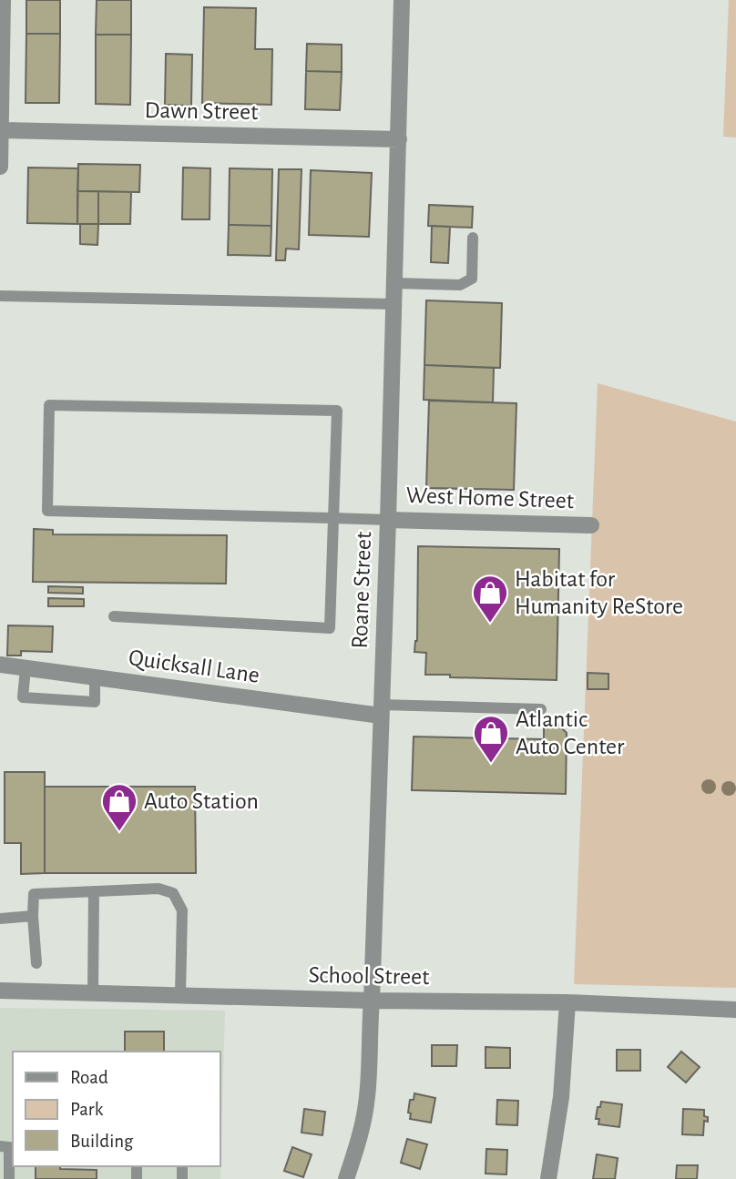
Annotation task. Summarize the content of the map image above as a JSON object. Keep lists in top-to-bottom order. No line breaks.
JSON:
{"streets":{"street":["Dawn Street","West Home Street","Roane Street","Quicksall Lane","School Street"]},"crossings":[["Dawn Street","Roane Street"],["West Home Street","Roane Street"],["Roane Street","Quicksall Lane"],["Roane Street","School Street"]],"places":{"shop":["Habitat for Humanity ReStore","Atlantic Auto Center","Auto Station"]},"legend":["Road","Park","Building"]}
